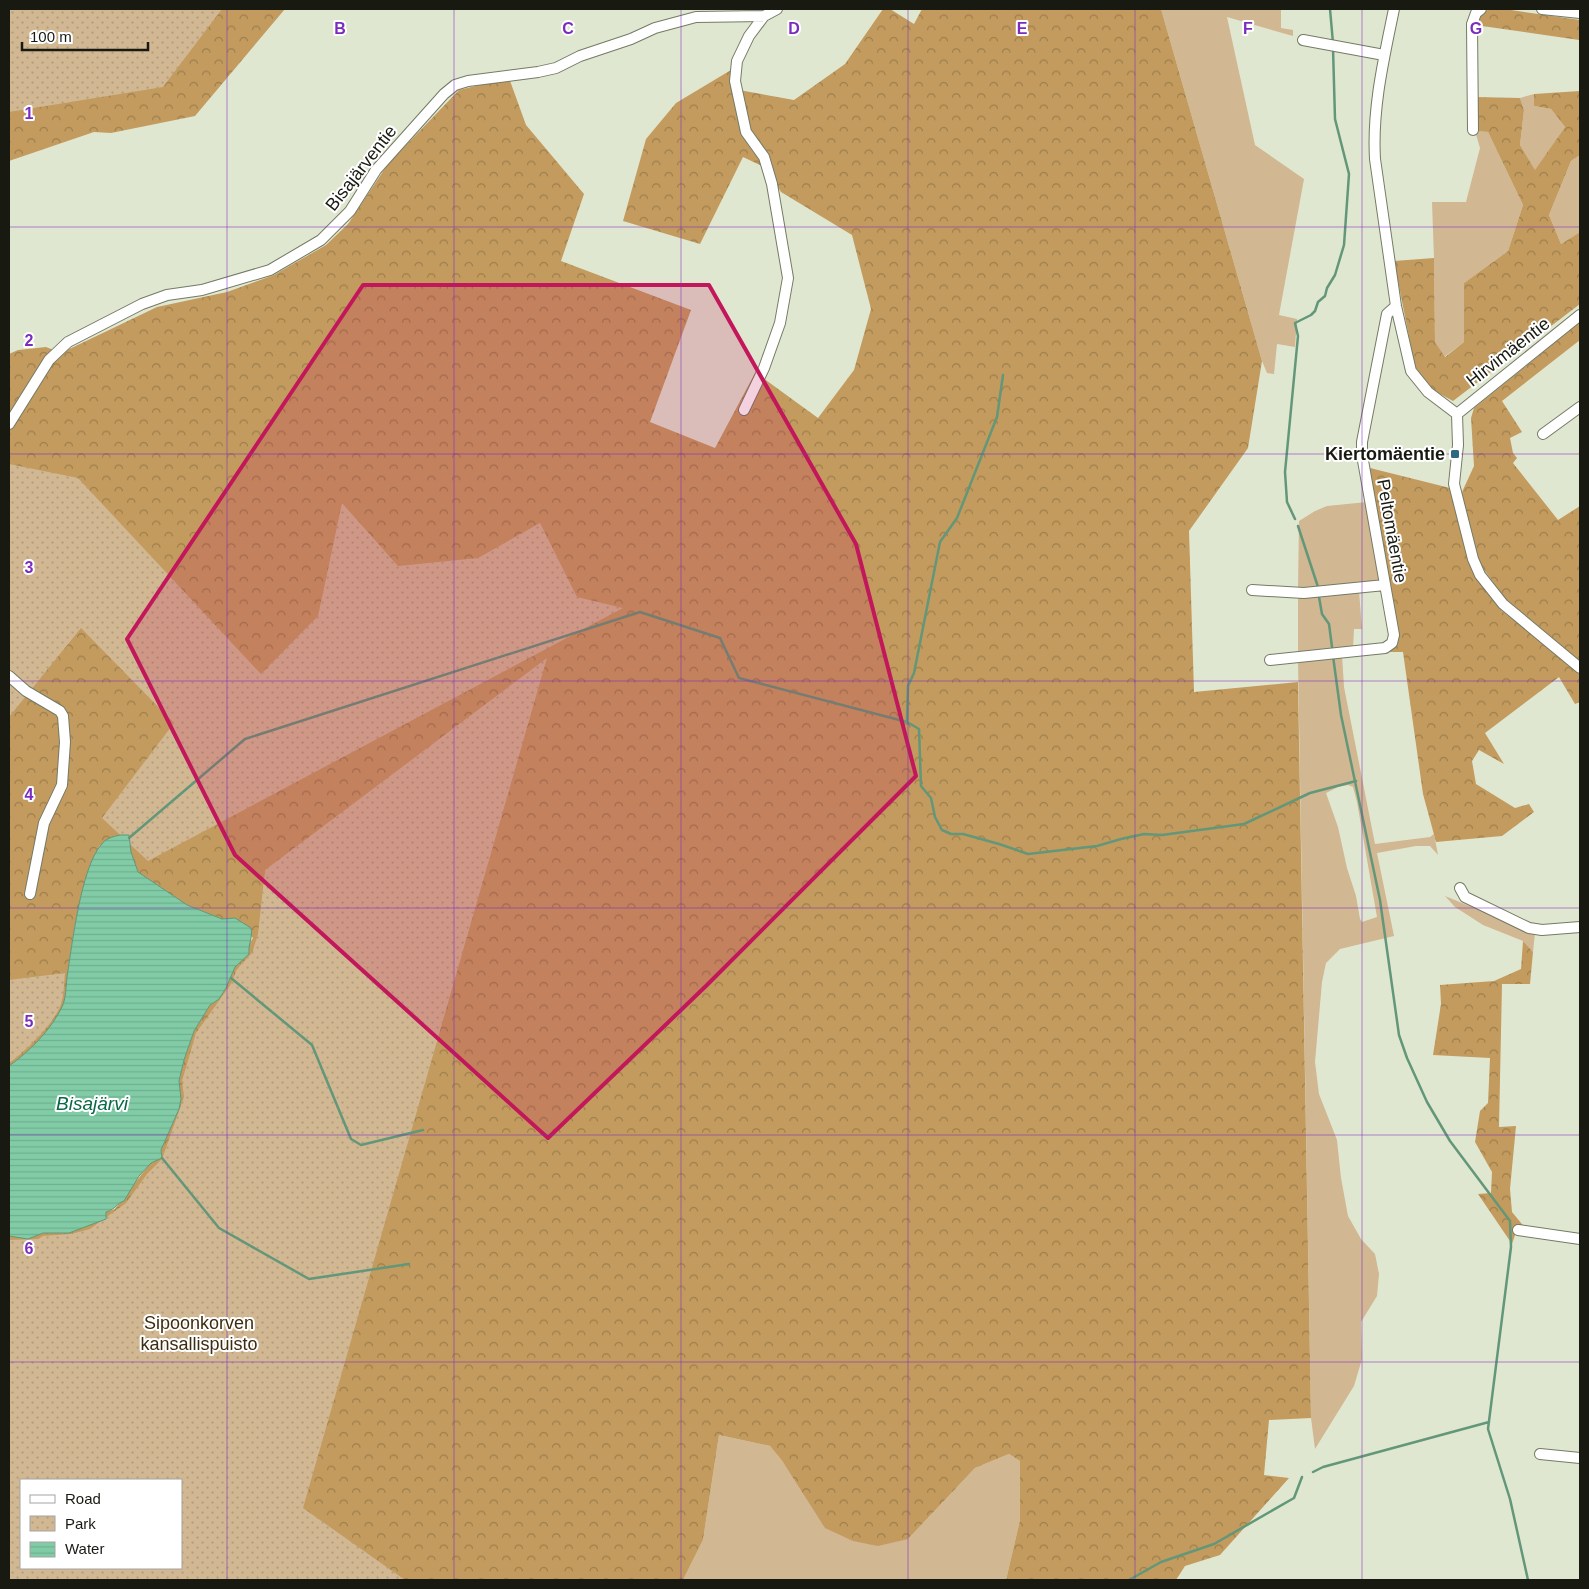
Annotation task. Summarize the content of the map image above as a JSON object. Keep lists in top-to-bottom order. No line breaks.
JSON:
{"streets":{"street":["Bisajärventie","Hirvimäentie","Peltomäentie"]},"water":["Bisajärvi"],"parks":["Sipoonkorven kansallispuisto"],"places":{"transit":["Kiertomäentie"]},"legend":["Road","Park","Water"],"scale_bar":"100 m","grid":{"columns":["B","C","D","E","F","G"],"rows":["1","2","3","4","5","6"]}}
